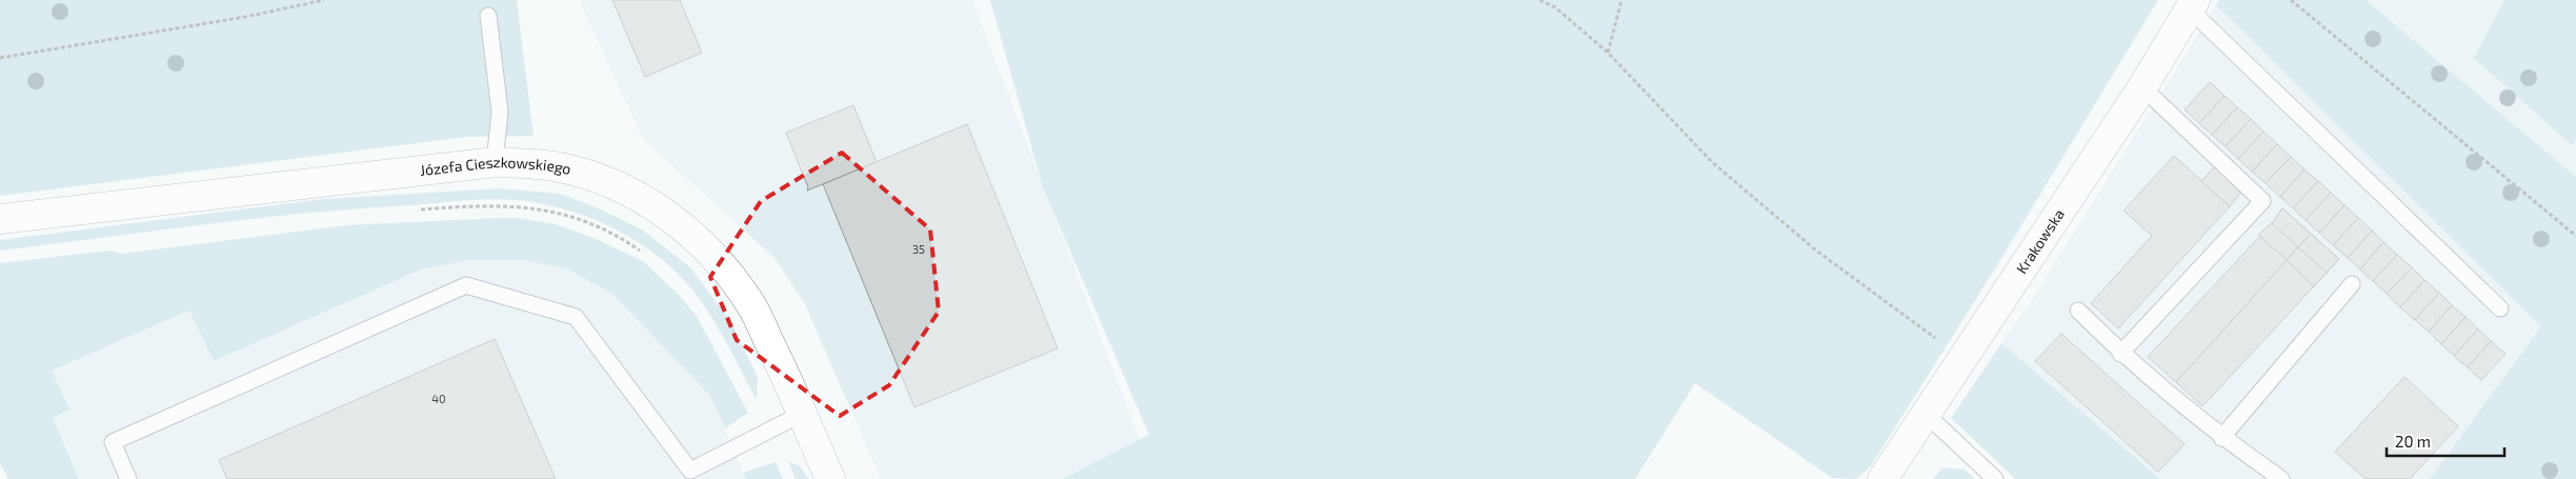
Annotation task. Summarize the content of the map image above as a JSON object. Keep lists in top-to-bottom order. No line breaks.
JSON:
{"streets":{"street":["Józefa Cieszkowskiego","Krakowska"]},"house_numbers":["35","40"],"scale_bar":"20 m"}
